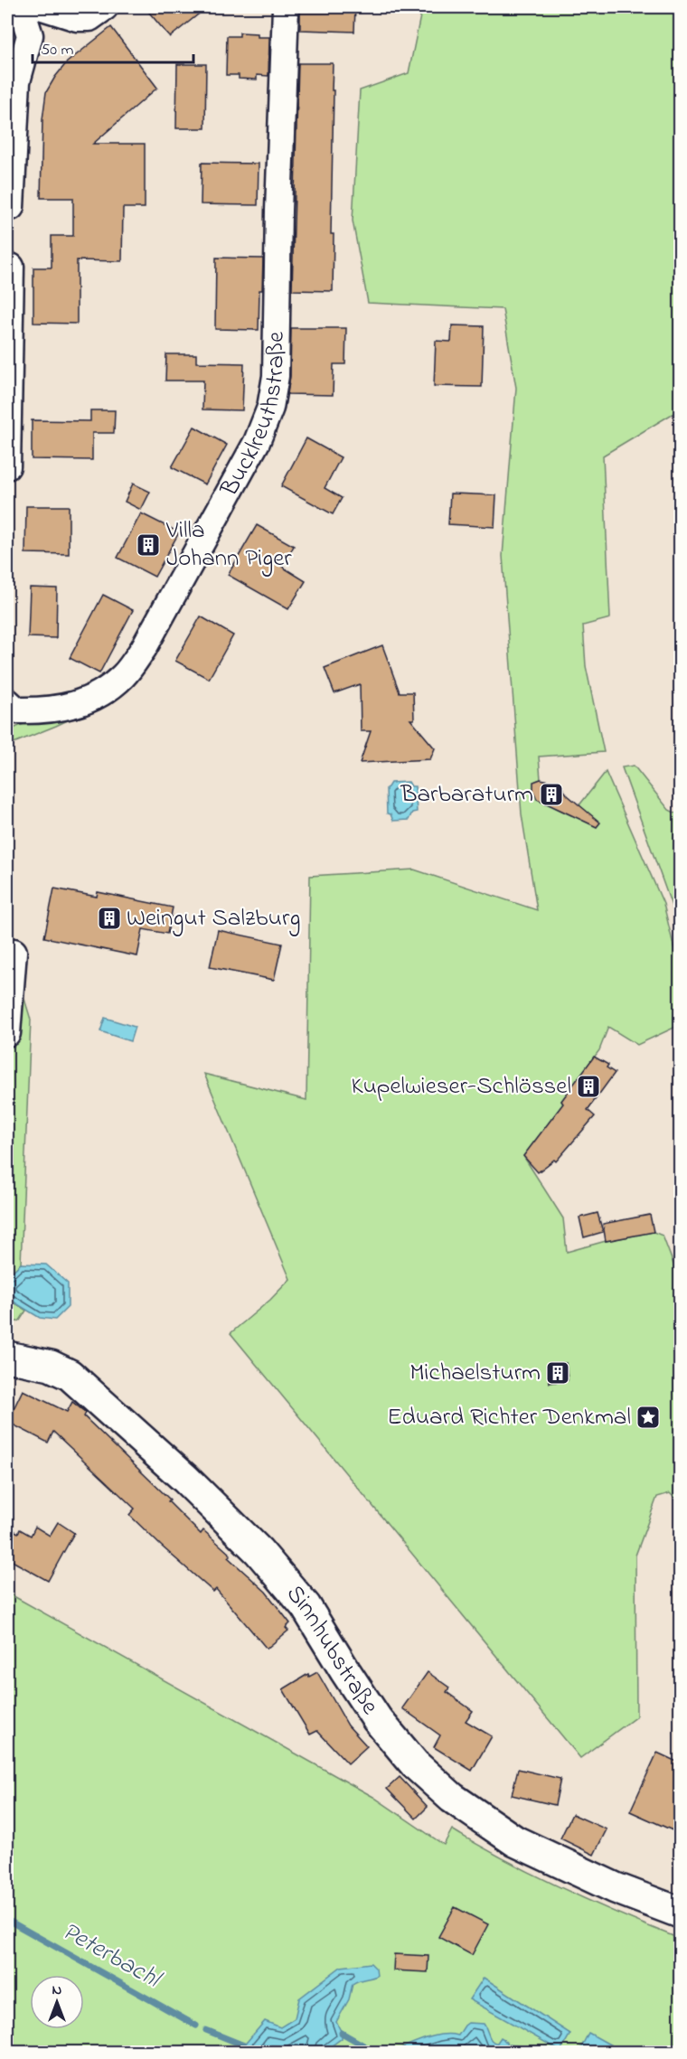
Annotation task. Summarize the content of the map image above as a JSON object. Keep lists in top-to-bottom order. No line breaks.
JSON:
{"streets":{"street":["Bucklreuthstraße","Sinnhubstraße"]},"water":["Peterbachl"],"places":{"building":["Villa Johann Piger","Barbaraturm","Weingut Salzburg","Kupelwieser-Schlössel","Michaelsturm"],"place":["Eduard Richter Denkmal"]},"scale_bar":"50 m","north":"top"}
